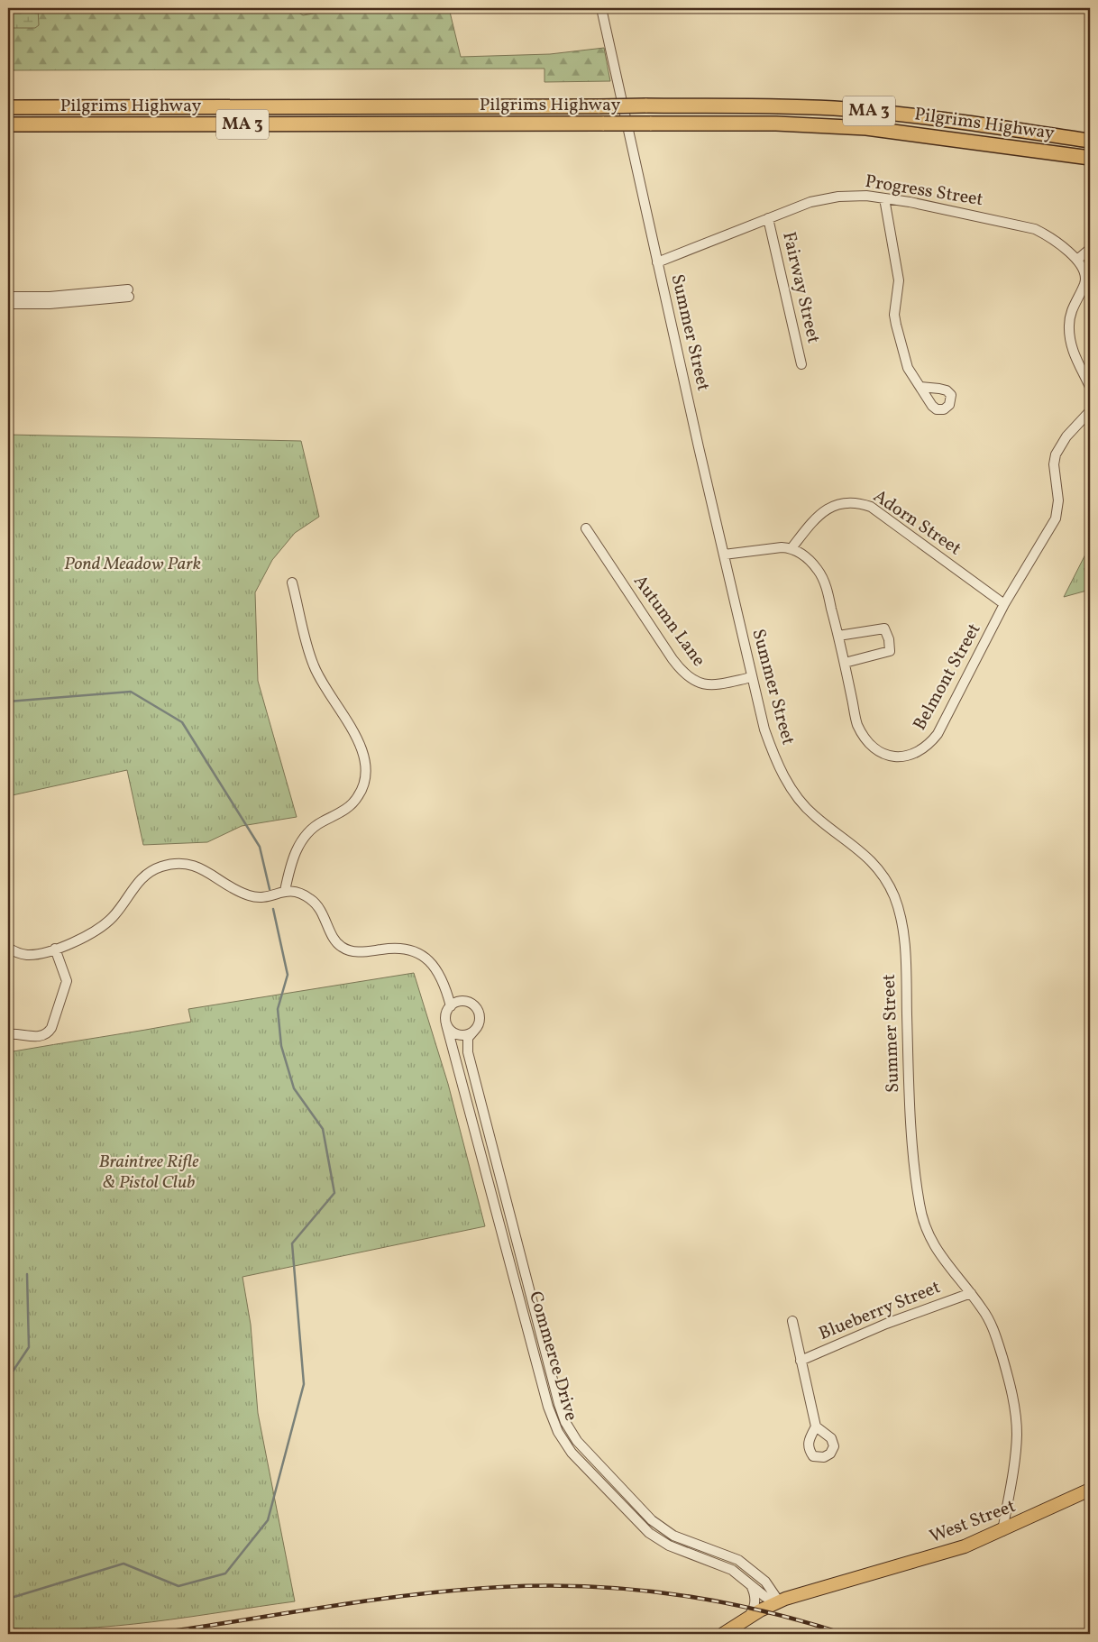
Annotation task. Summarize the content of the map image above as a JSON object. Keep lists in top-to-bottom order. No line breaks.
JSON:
{"streets":{"highway":["Pilgrims Highway","MA 3"],"main road":["West Street"],"street":["Progress Street","Fairway Street","Summer Street","Adorn Street","Autumn Lane","Belmont Street","Blueberry Street","Commerce Drive"]},"crossings":[["Progress Street","Fairway Street"],["Progress Street","Summer Street"],["Summer Street","Autumn Lane"],["Summer Street","Blueberry Street"],["Summer Street","West Street"],["Adorn Street","Belmont Street"],["Commerce Drive","West Street"]],"parks":["Pond Meadow Park","Braintree Rifle & Pistol Club"]}
